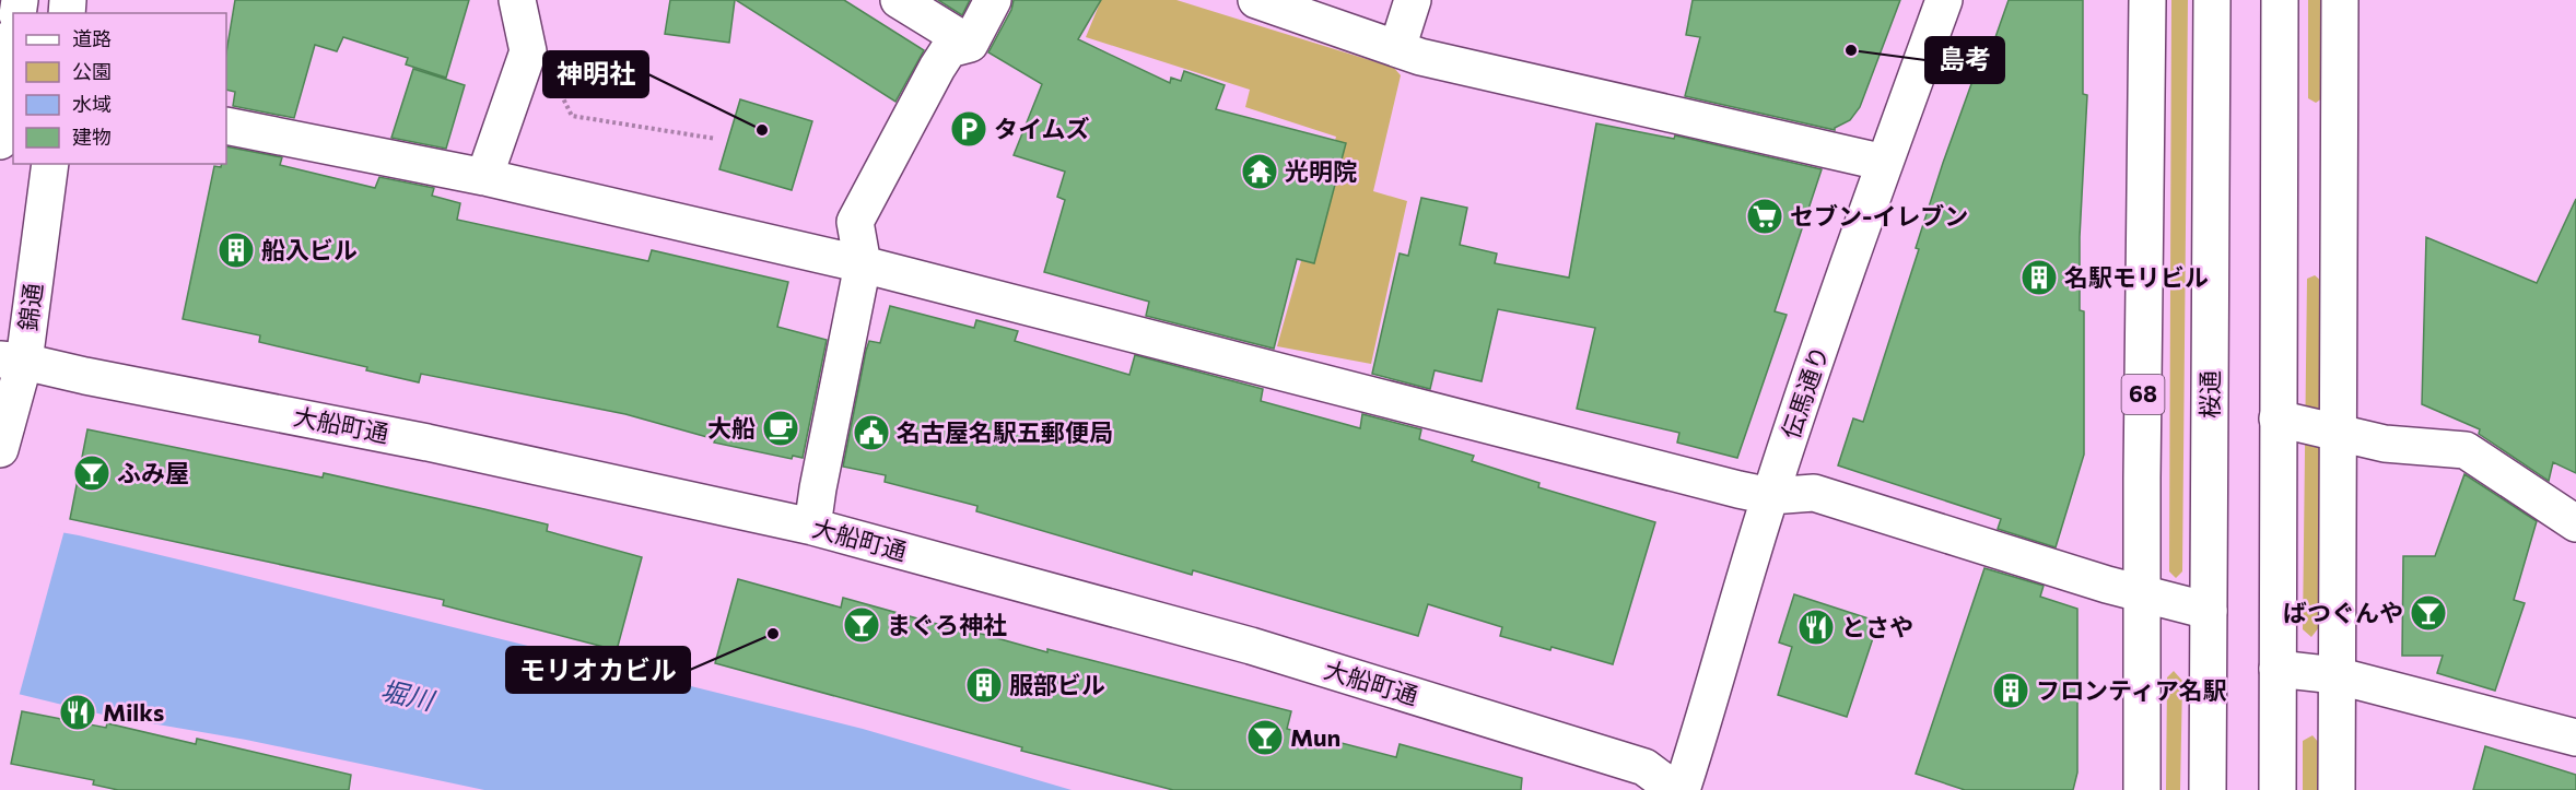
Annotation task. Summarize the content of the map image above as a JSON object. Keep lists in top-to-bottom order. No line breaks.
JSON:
{"streets":{"main road":["錦通","伝馬通り","68","桜通","大船町通"]},"crossings":[["錦通","大船町通"]],"water":["堀川"],"places":{"other":["島考","神明社","モリオカビル"],"parking":["タイムズ"],"temple":["光明院"],"supermarket":["セブン-イレブン"],"building":["船入ビル","名駅モリビル","服部ビル","フロンティア名駅"],"cafe":["大船"],"public building":["名古屋名駅五郵便局"],"bar":["ふみ屋","ばつぐんや","まぐろ神社","Mun"],"restaurant":["とさや","Milks"]},"legend":["道路","公園","水域","建物"]}
